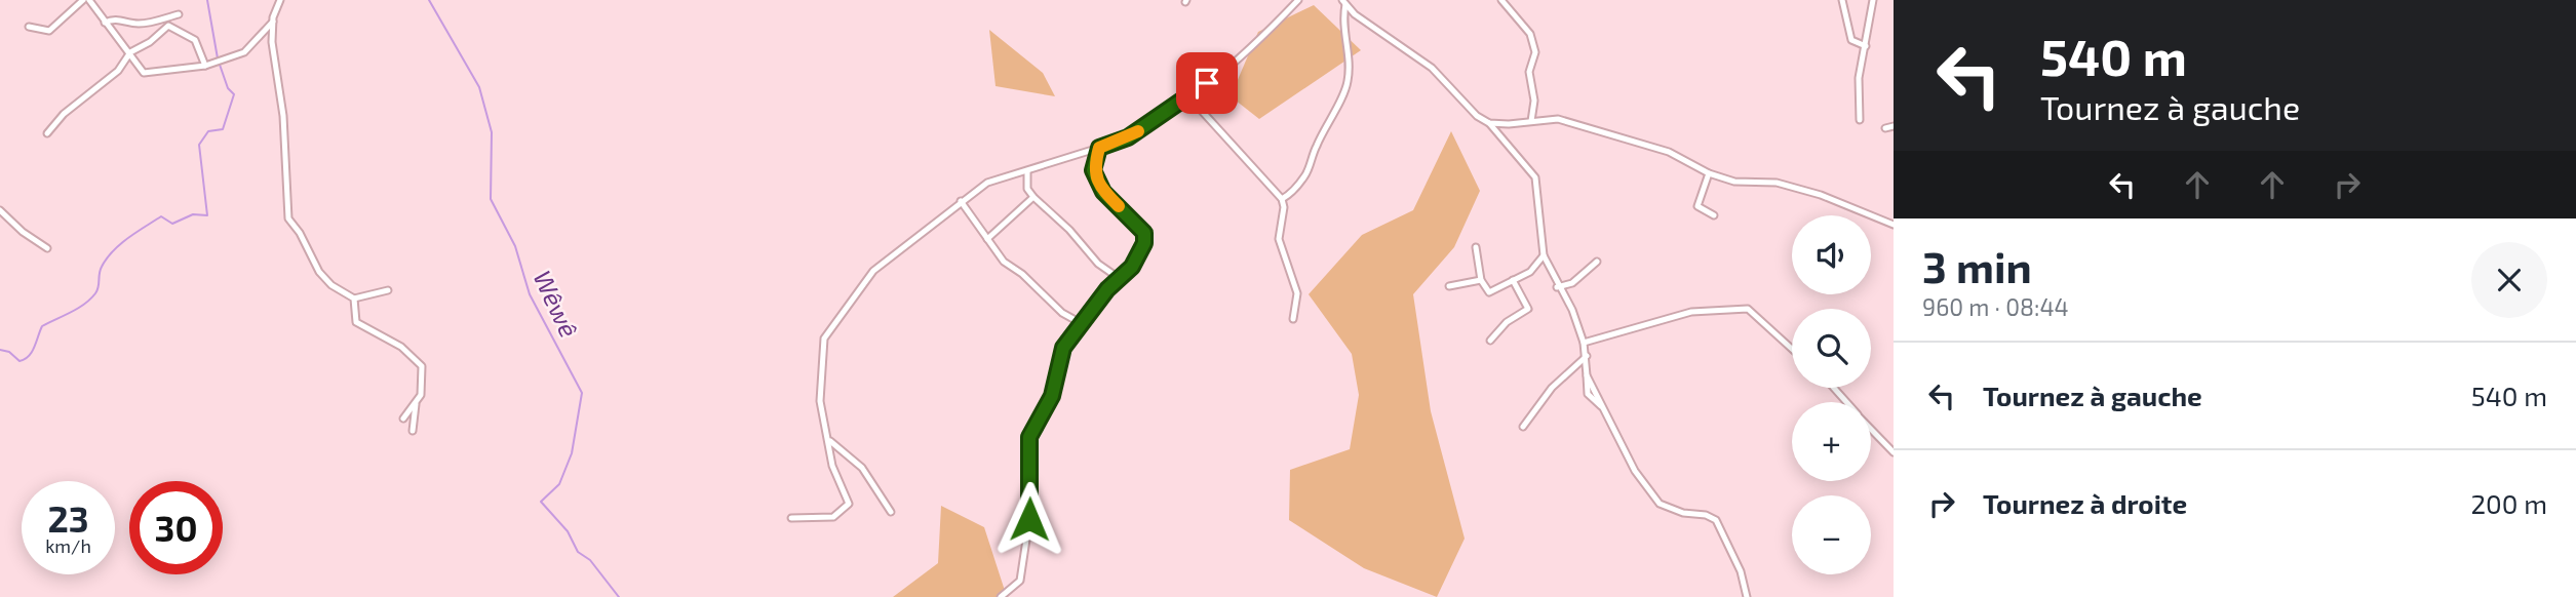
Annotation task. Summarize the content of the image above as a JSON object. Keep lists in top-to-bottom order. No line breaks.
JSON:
{"water":["Wêwê"],"page":{"turn":["540 m","Tournez à gauche"],"map_buttons":["+","−"],"heading":["3 min","960 m · 08:44"],"list":[{"name":"Tournez à gauche","value":"540 m"},{"name":"Tournez à droite","value":"200 m"}],"speed":"23 km/h","limit":"30"}}
